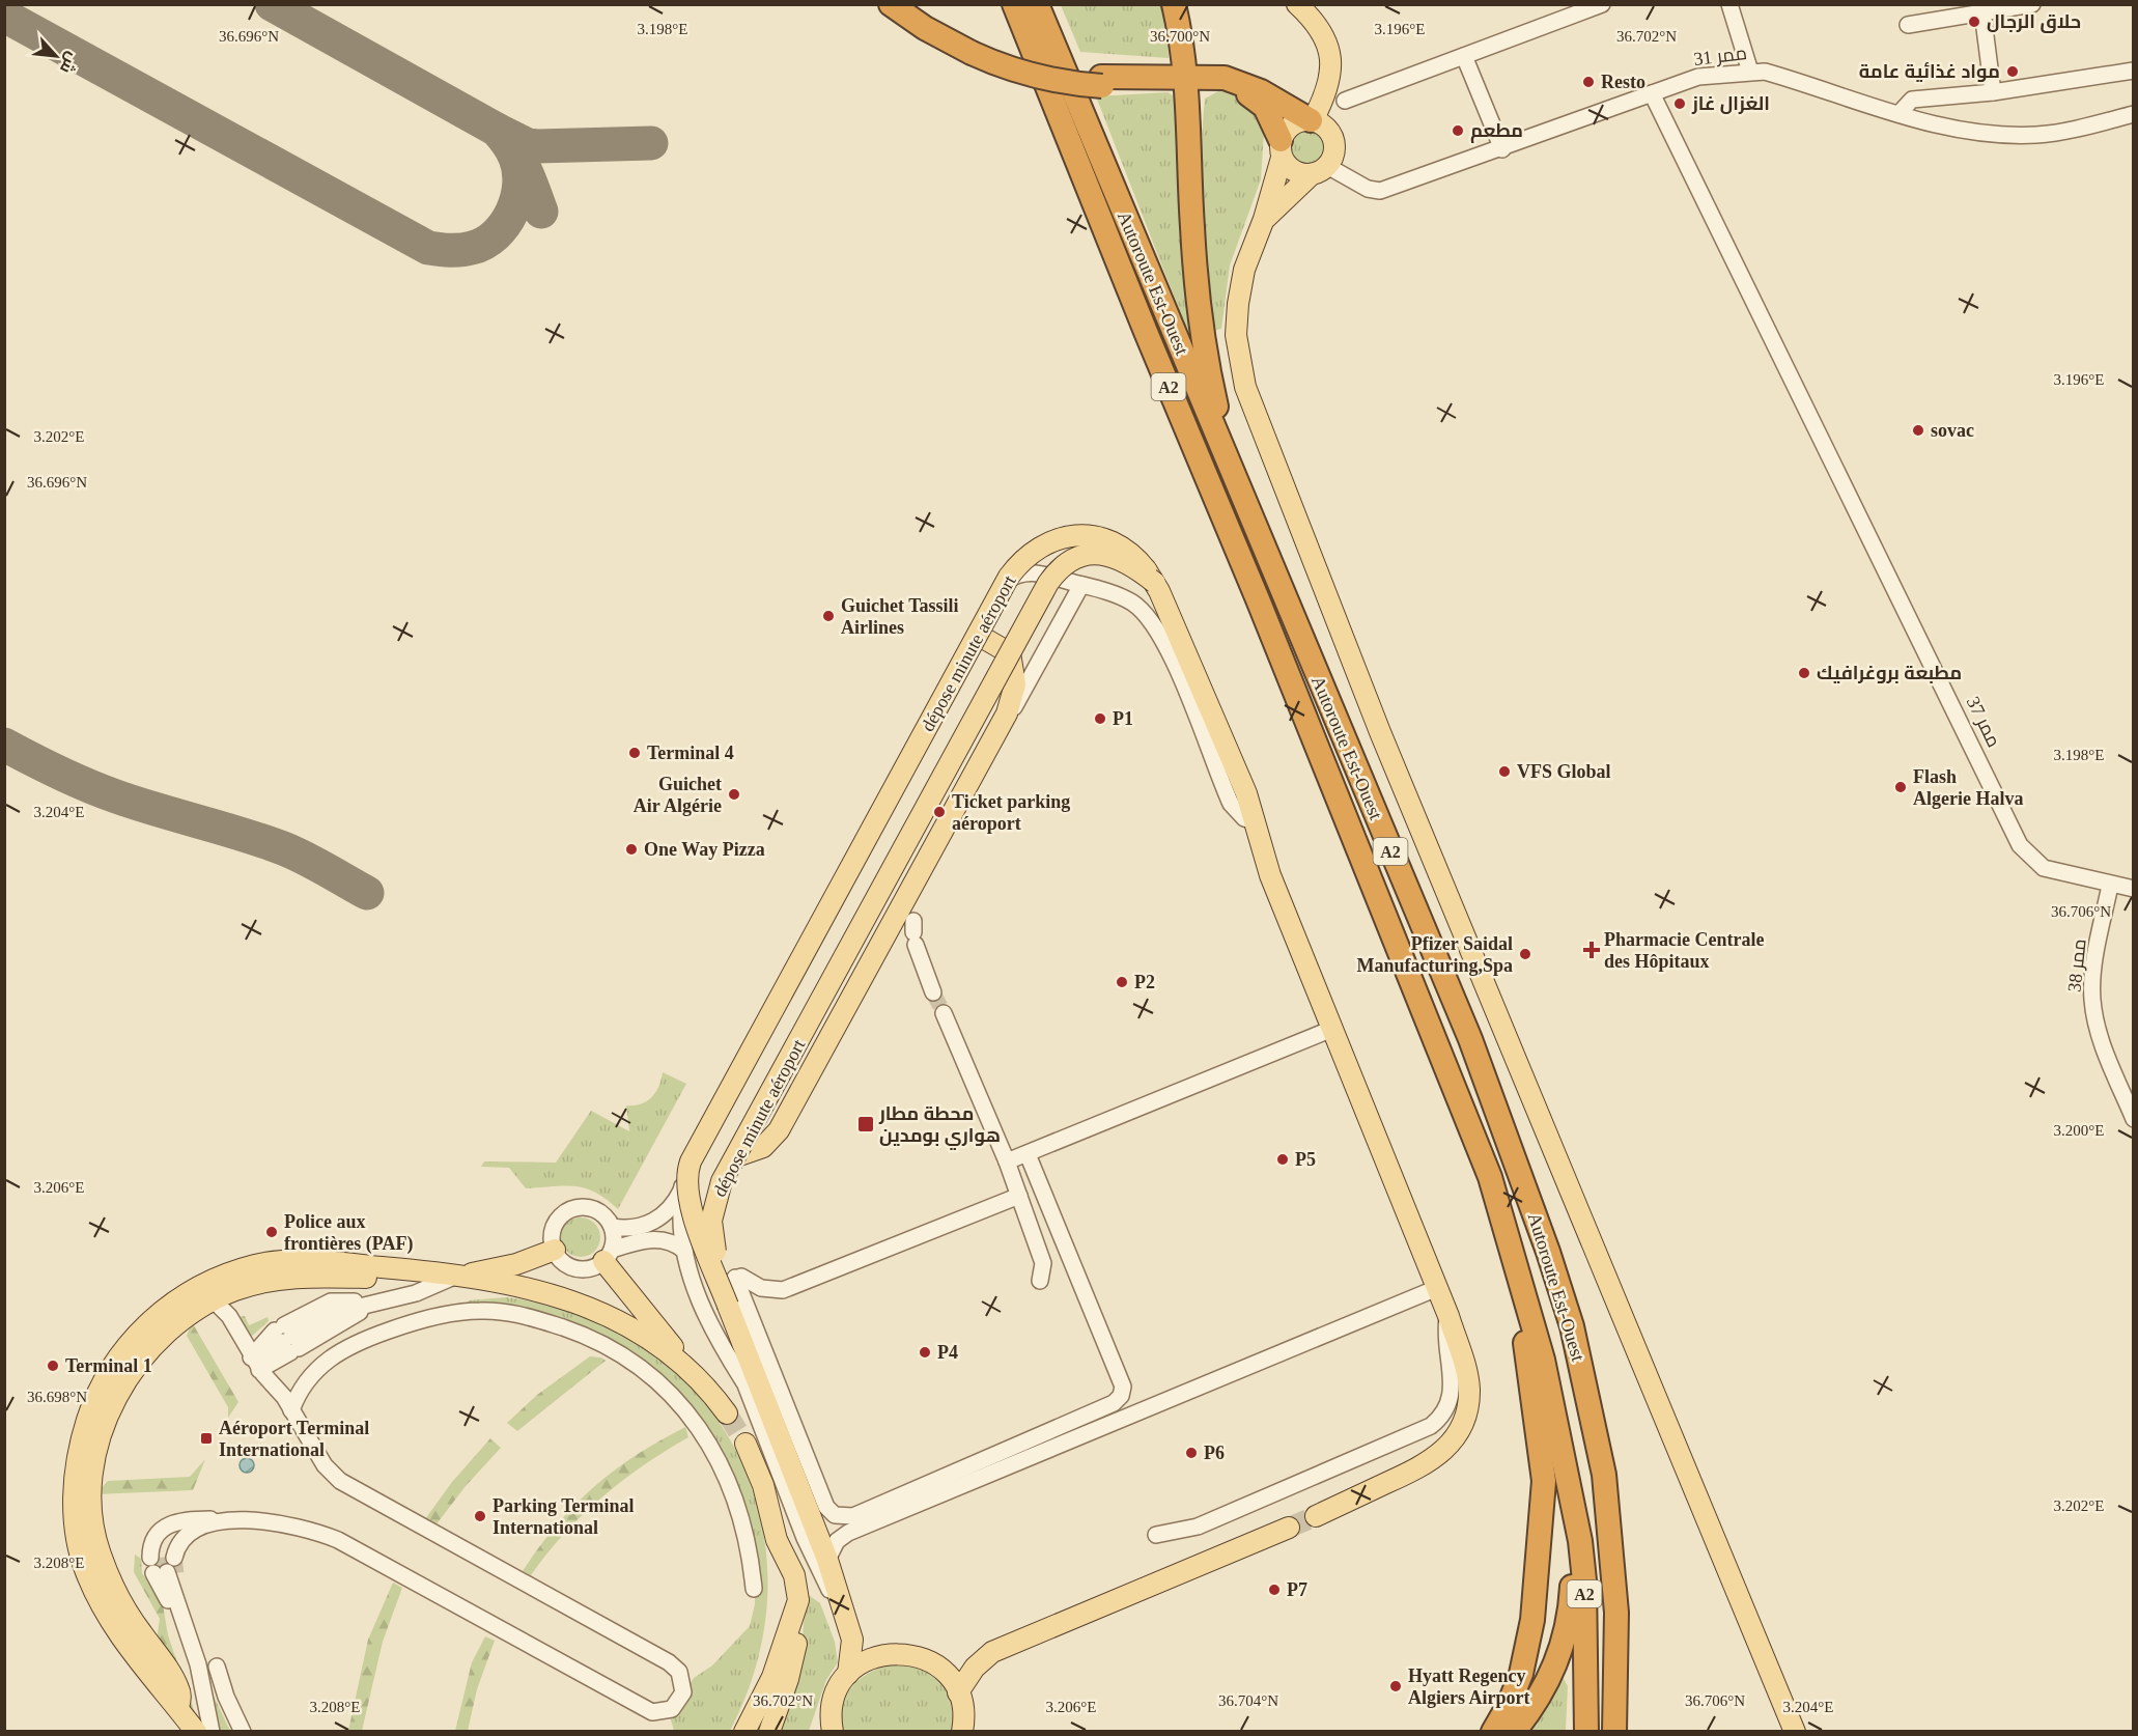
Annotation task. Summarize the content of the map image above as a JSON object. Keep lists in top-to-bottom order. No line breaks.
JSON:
{"streets":{"highway":["Autoroute Est-Ouest","A2"],"main road":["dépose minute aéroport"],"street":["ممر 31","ممر 37","ممر 38"]},"crossings":[["ممر 31","ممر 37"],["ممر 37","ممر 38"]],"places":{"other":["حلاق الرجال","مواد غذائية عامة","Resto","الغزال غاز","مطعم","sovac","Guichet Tassili Airlines","مطبعة بروغرافيك","P1","Terminal 4","VFS Global","Flash Algerie Halva","Guichet Air Algérie","Ticket parking aéroport","One Way Pizza","Pfizer Saidal Manufacturing,Spa","P2","P5","Police aux frontières (PAF)","P4","Terminal 1","P6","Parking Terminal International","P7","Hyatt Regency Algiers Airport"],"health":["Pharmacie Centrale des Hôpitaux"],"transit":["محطة مطار هواري بومدين","Aéroport Terminal International"]},"north":"bottom right","coordinates":["3.198°E","3.196°E","36.696°N","36.700°N","36.702°N","3.202°E","3.204°E","36.706°N","3.200°E","3.206°E","36.698°N","3.208°E","36.704°N"]}
